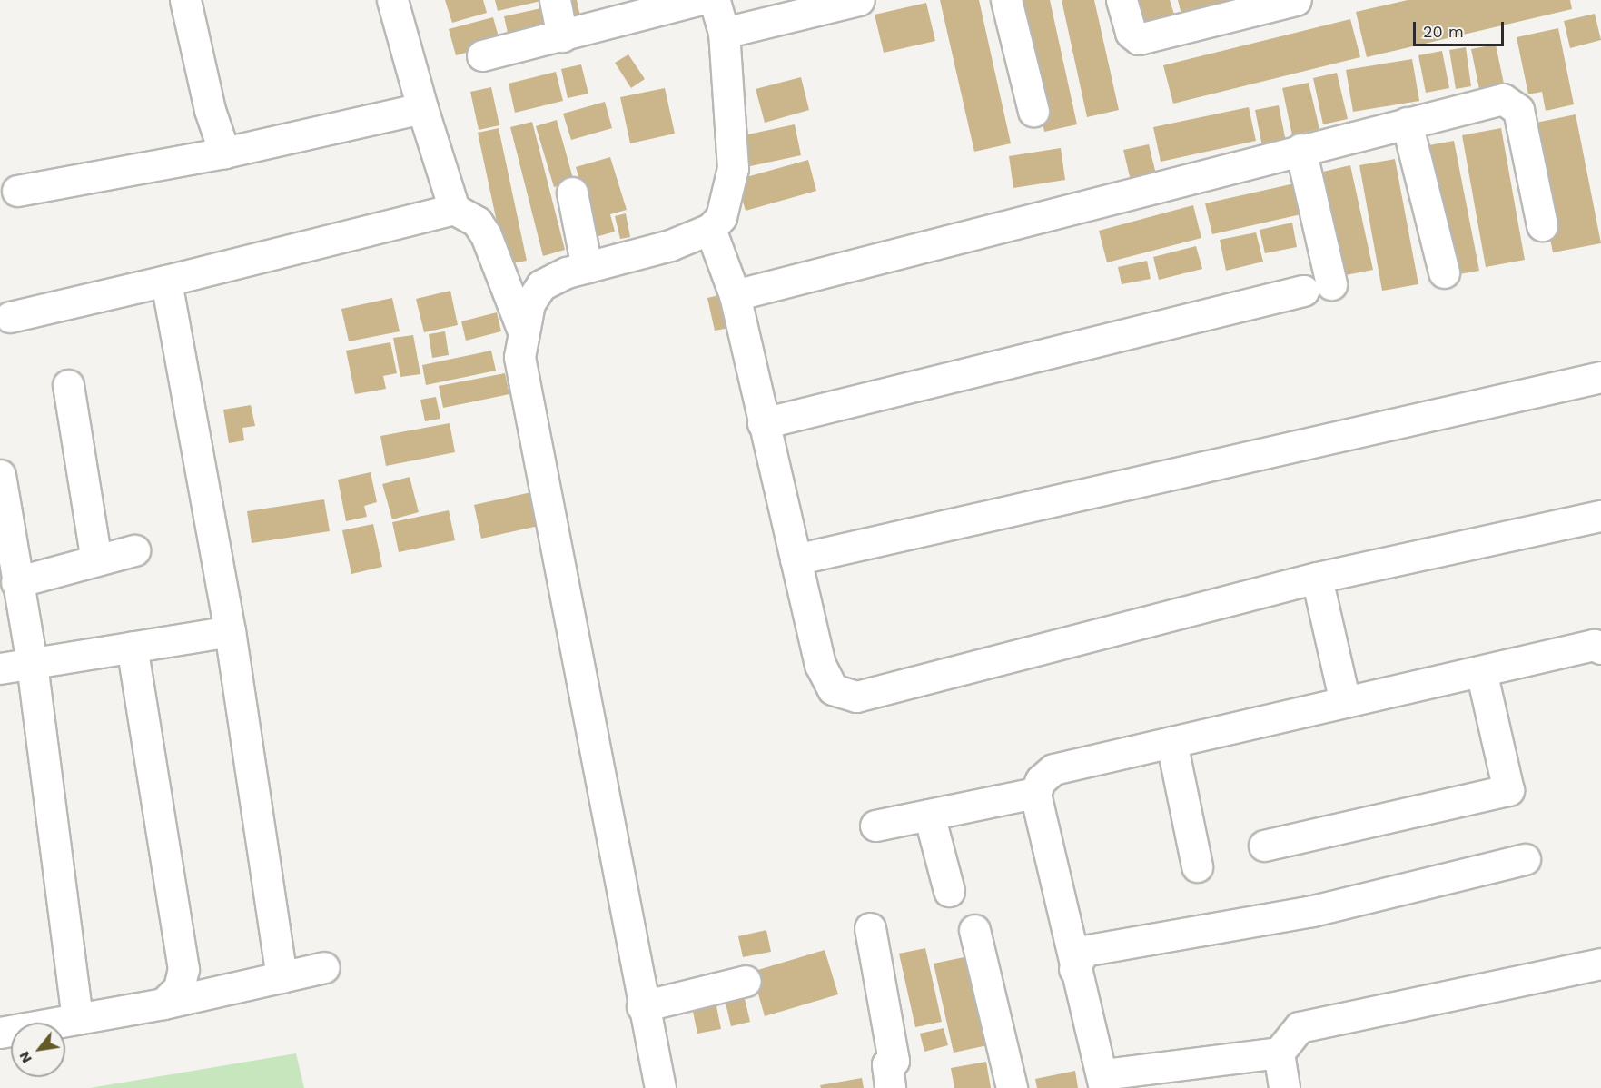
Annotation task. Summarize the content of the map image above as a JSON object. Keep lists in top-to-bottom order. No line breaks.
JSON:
{"scale_bar":"20 m","north":"bottom left"}
